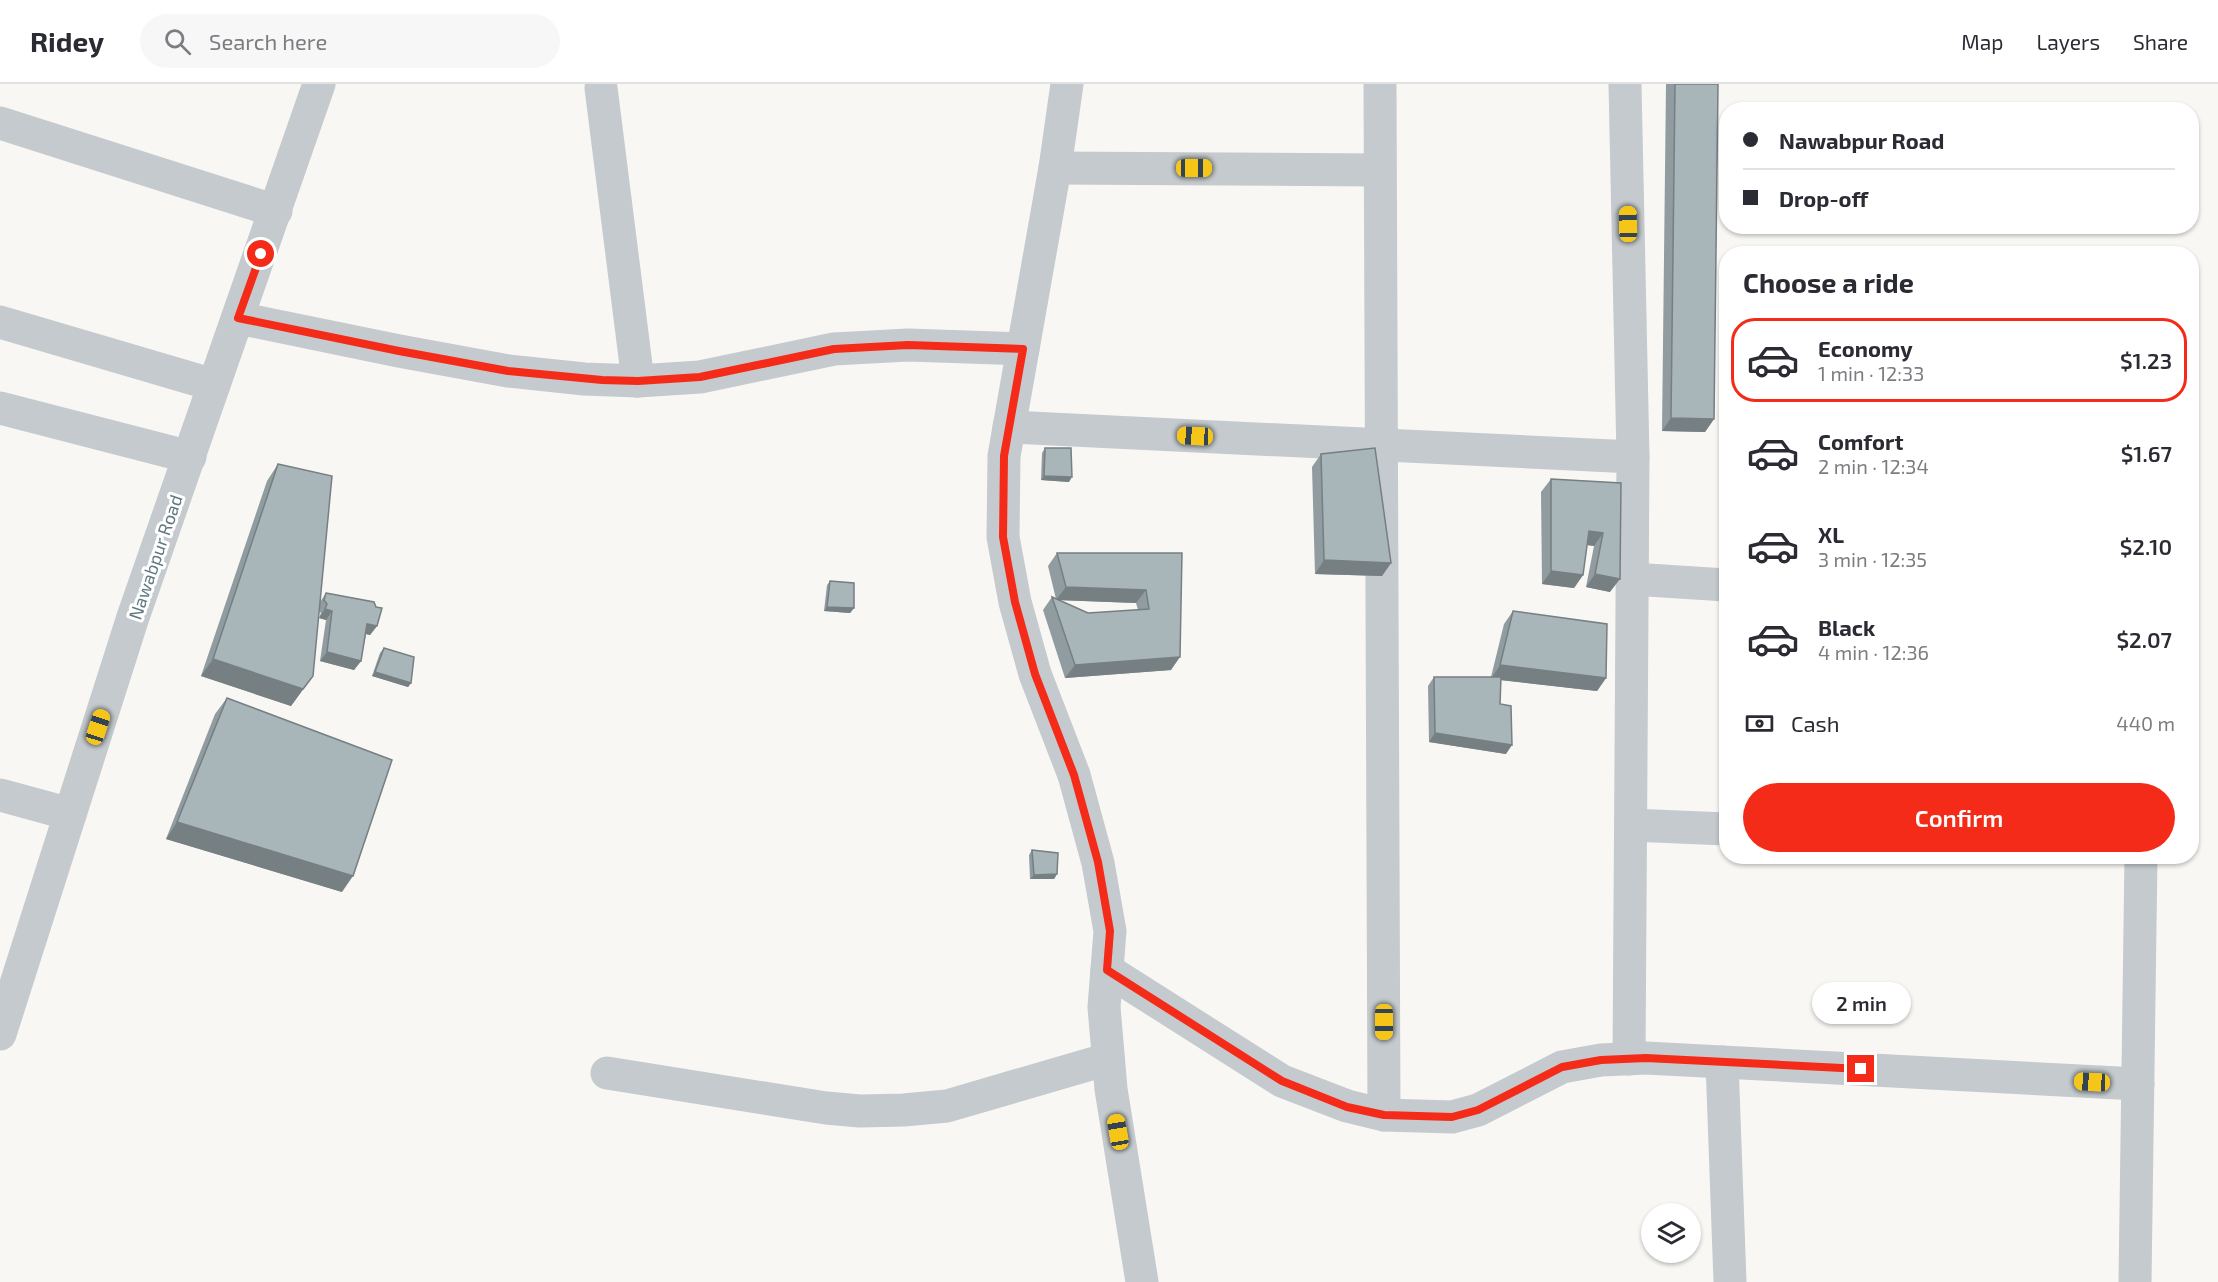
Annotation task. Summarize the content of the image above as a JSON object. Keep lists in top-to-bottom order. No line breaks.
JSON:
{"streets":{"street":["Nawabpur Road"]},"page":{"header":"Ridey","search":"Search here","nav":["Map","Layers","Share"],"banner":["Nawabpur Road","Drop-off"],"heading":"Choose a ride","list":[{"name":"Economy","note":"1 min · 12:33","value":"$1.23"},{"name":"Comfort","note":"2 min · 12:34","value":"$1.67"},{"name":"XL","note":"3 min · 12:35","value":"$2.10"},{"name":"Black","note":"4 min · 12:36","value":"$2.07"}],"pay":["Cash","440 m"],"buttons":"Confirm","bubble":"2 min"}}
